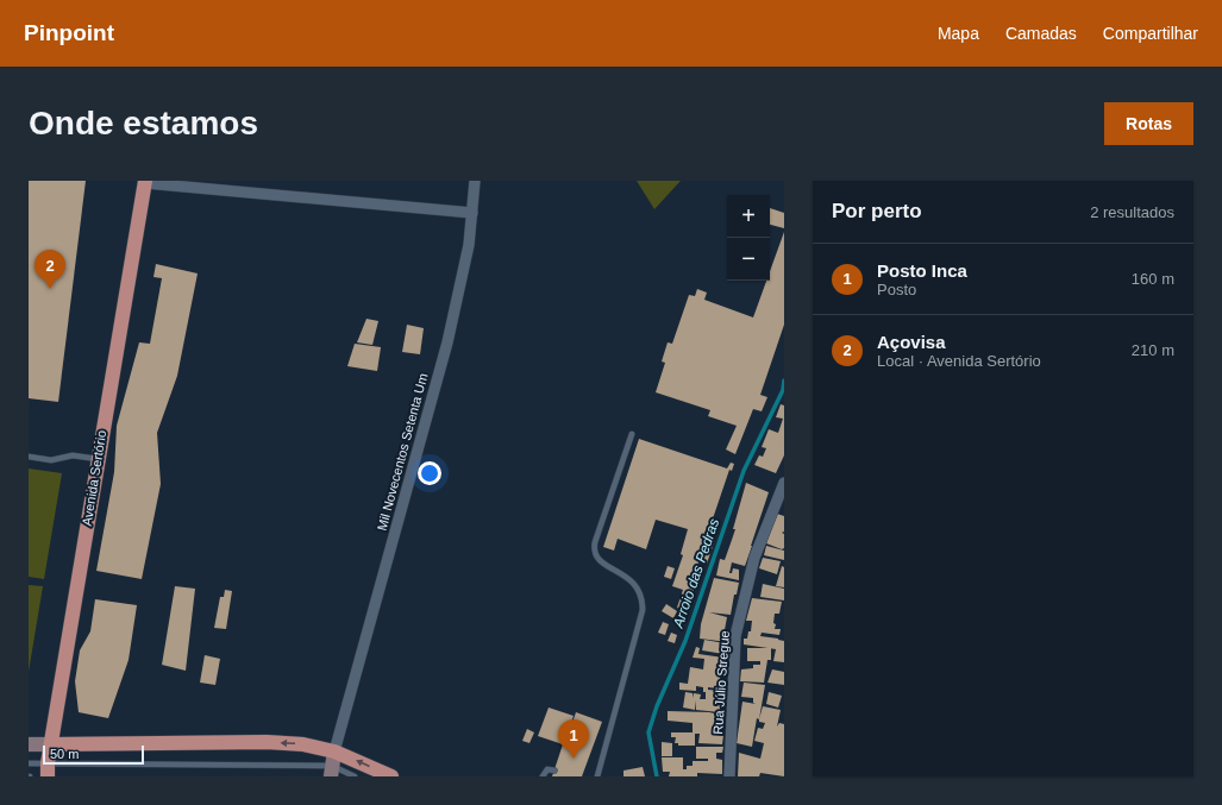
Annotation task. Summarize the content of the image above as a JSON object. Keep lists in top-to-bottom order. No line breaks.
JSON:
{"streets":{"main road":["Avenida Sertório"],"street":["Mil Novecentos Setenta Um","Rua Júlio Stregue"]},"water":["Arroio das Pedras"],"scale_bar":"50 m","page":{"header":"Pinpoint","nav":["Mapa","Camadas","Compartilhar"],"buttons":"Rotas","title":"Onde estamos","heading":["Por perto","2 resultados"],"map_buttons":["+","−"],"list":[{"mark":"1","name":"Posto Inca","note":"Posto","value":"160 m"},{"mark":"2","name":"Açovisa","note":"Local · Avenida Sertório","value":"210 m"}],"pins":["2","1"],"scale":"50 m"}}
